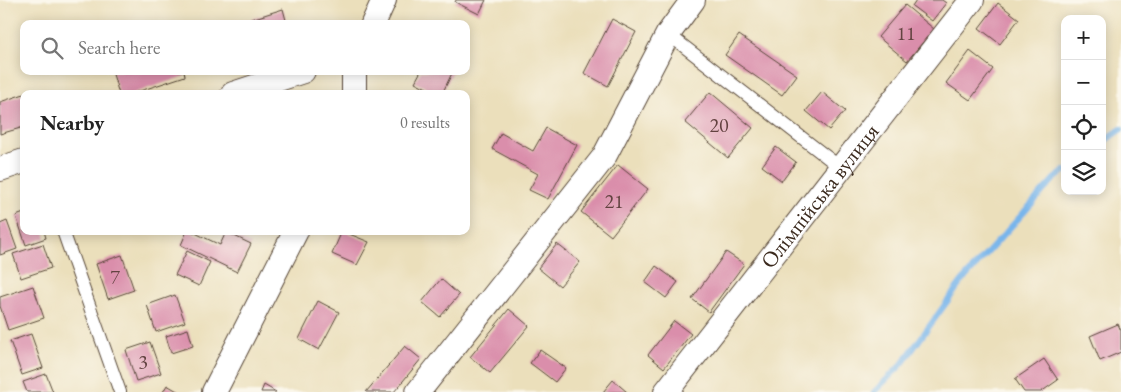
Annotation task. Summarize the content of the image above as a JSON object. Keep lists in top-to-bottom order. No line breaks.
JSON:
{"streets":{"street":["Олімпійська вулиця"]},"house_numbers":["11","20","21","7","3"],"page":{"map_buttons":["+","−"],"search":"Search here","heading":["Nearby","0 results"]}}
